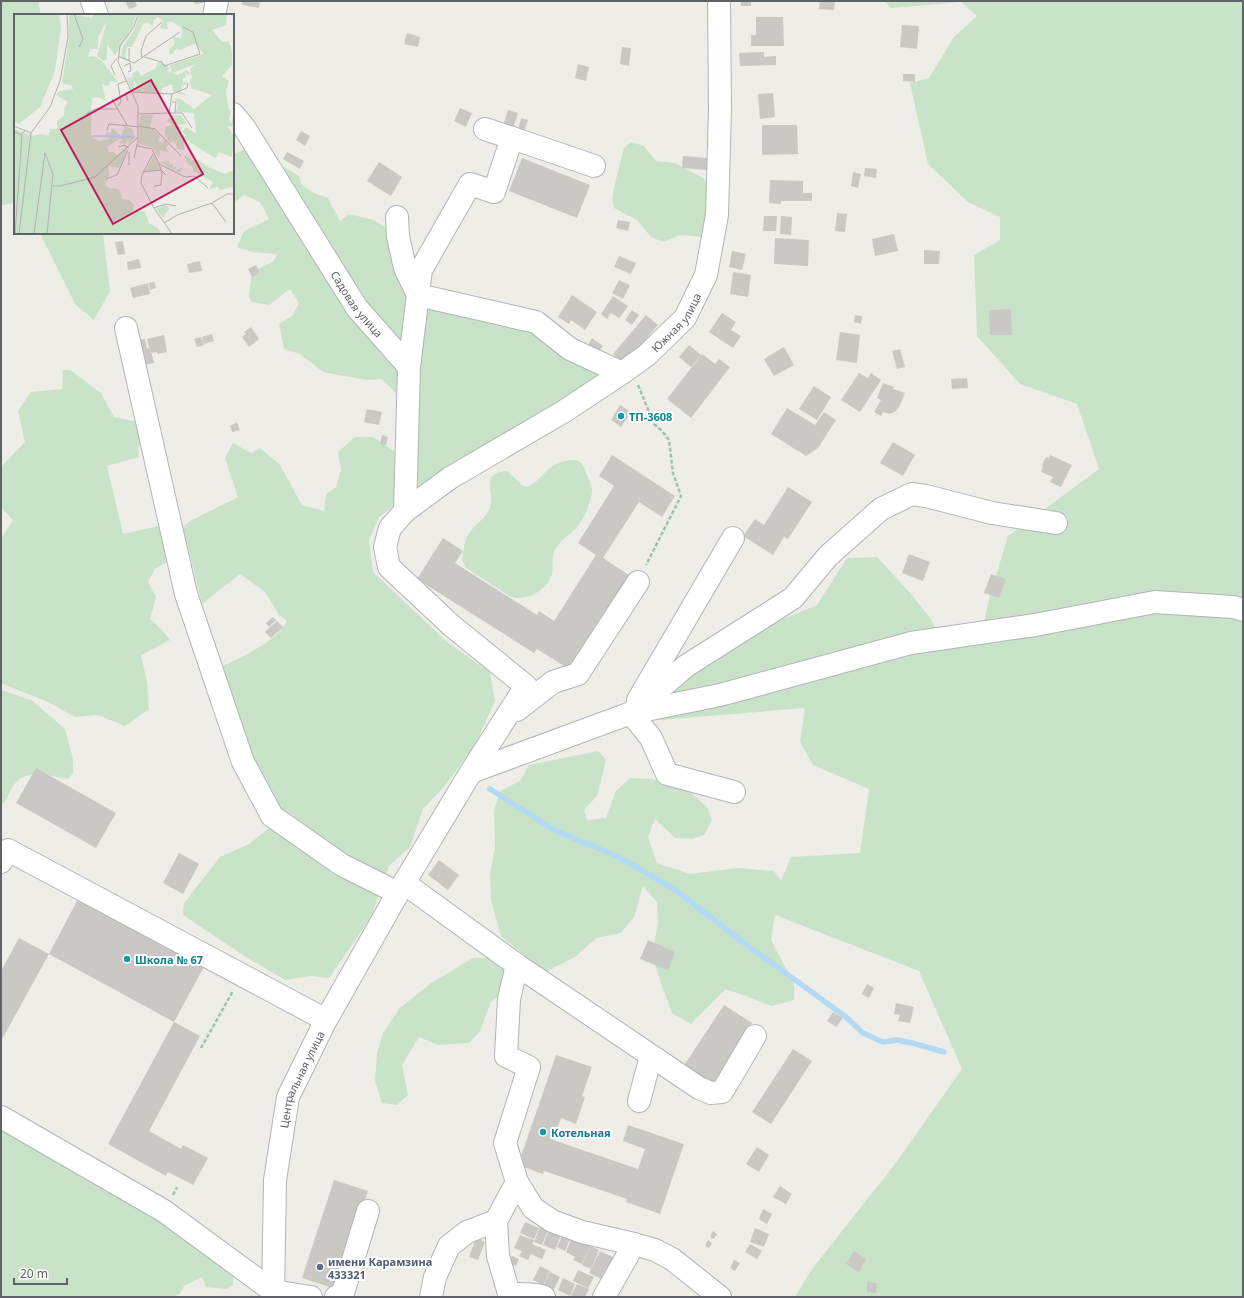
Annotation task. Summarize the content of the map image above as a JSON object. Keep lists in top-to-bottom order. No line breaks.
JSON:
{"streets":{"street":["Садовая улица","Южная улица","Центральная улица"]},"crossings":[["Южная улица","Центральная улица"]],"places":["ТП-3608","Школа № 67","Котельная","имени Карамзина 433321"],"scale_bar":"20 m"}
